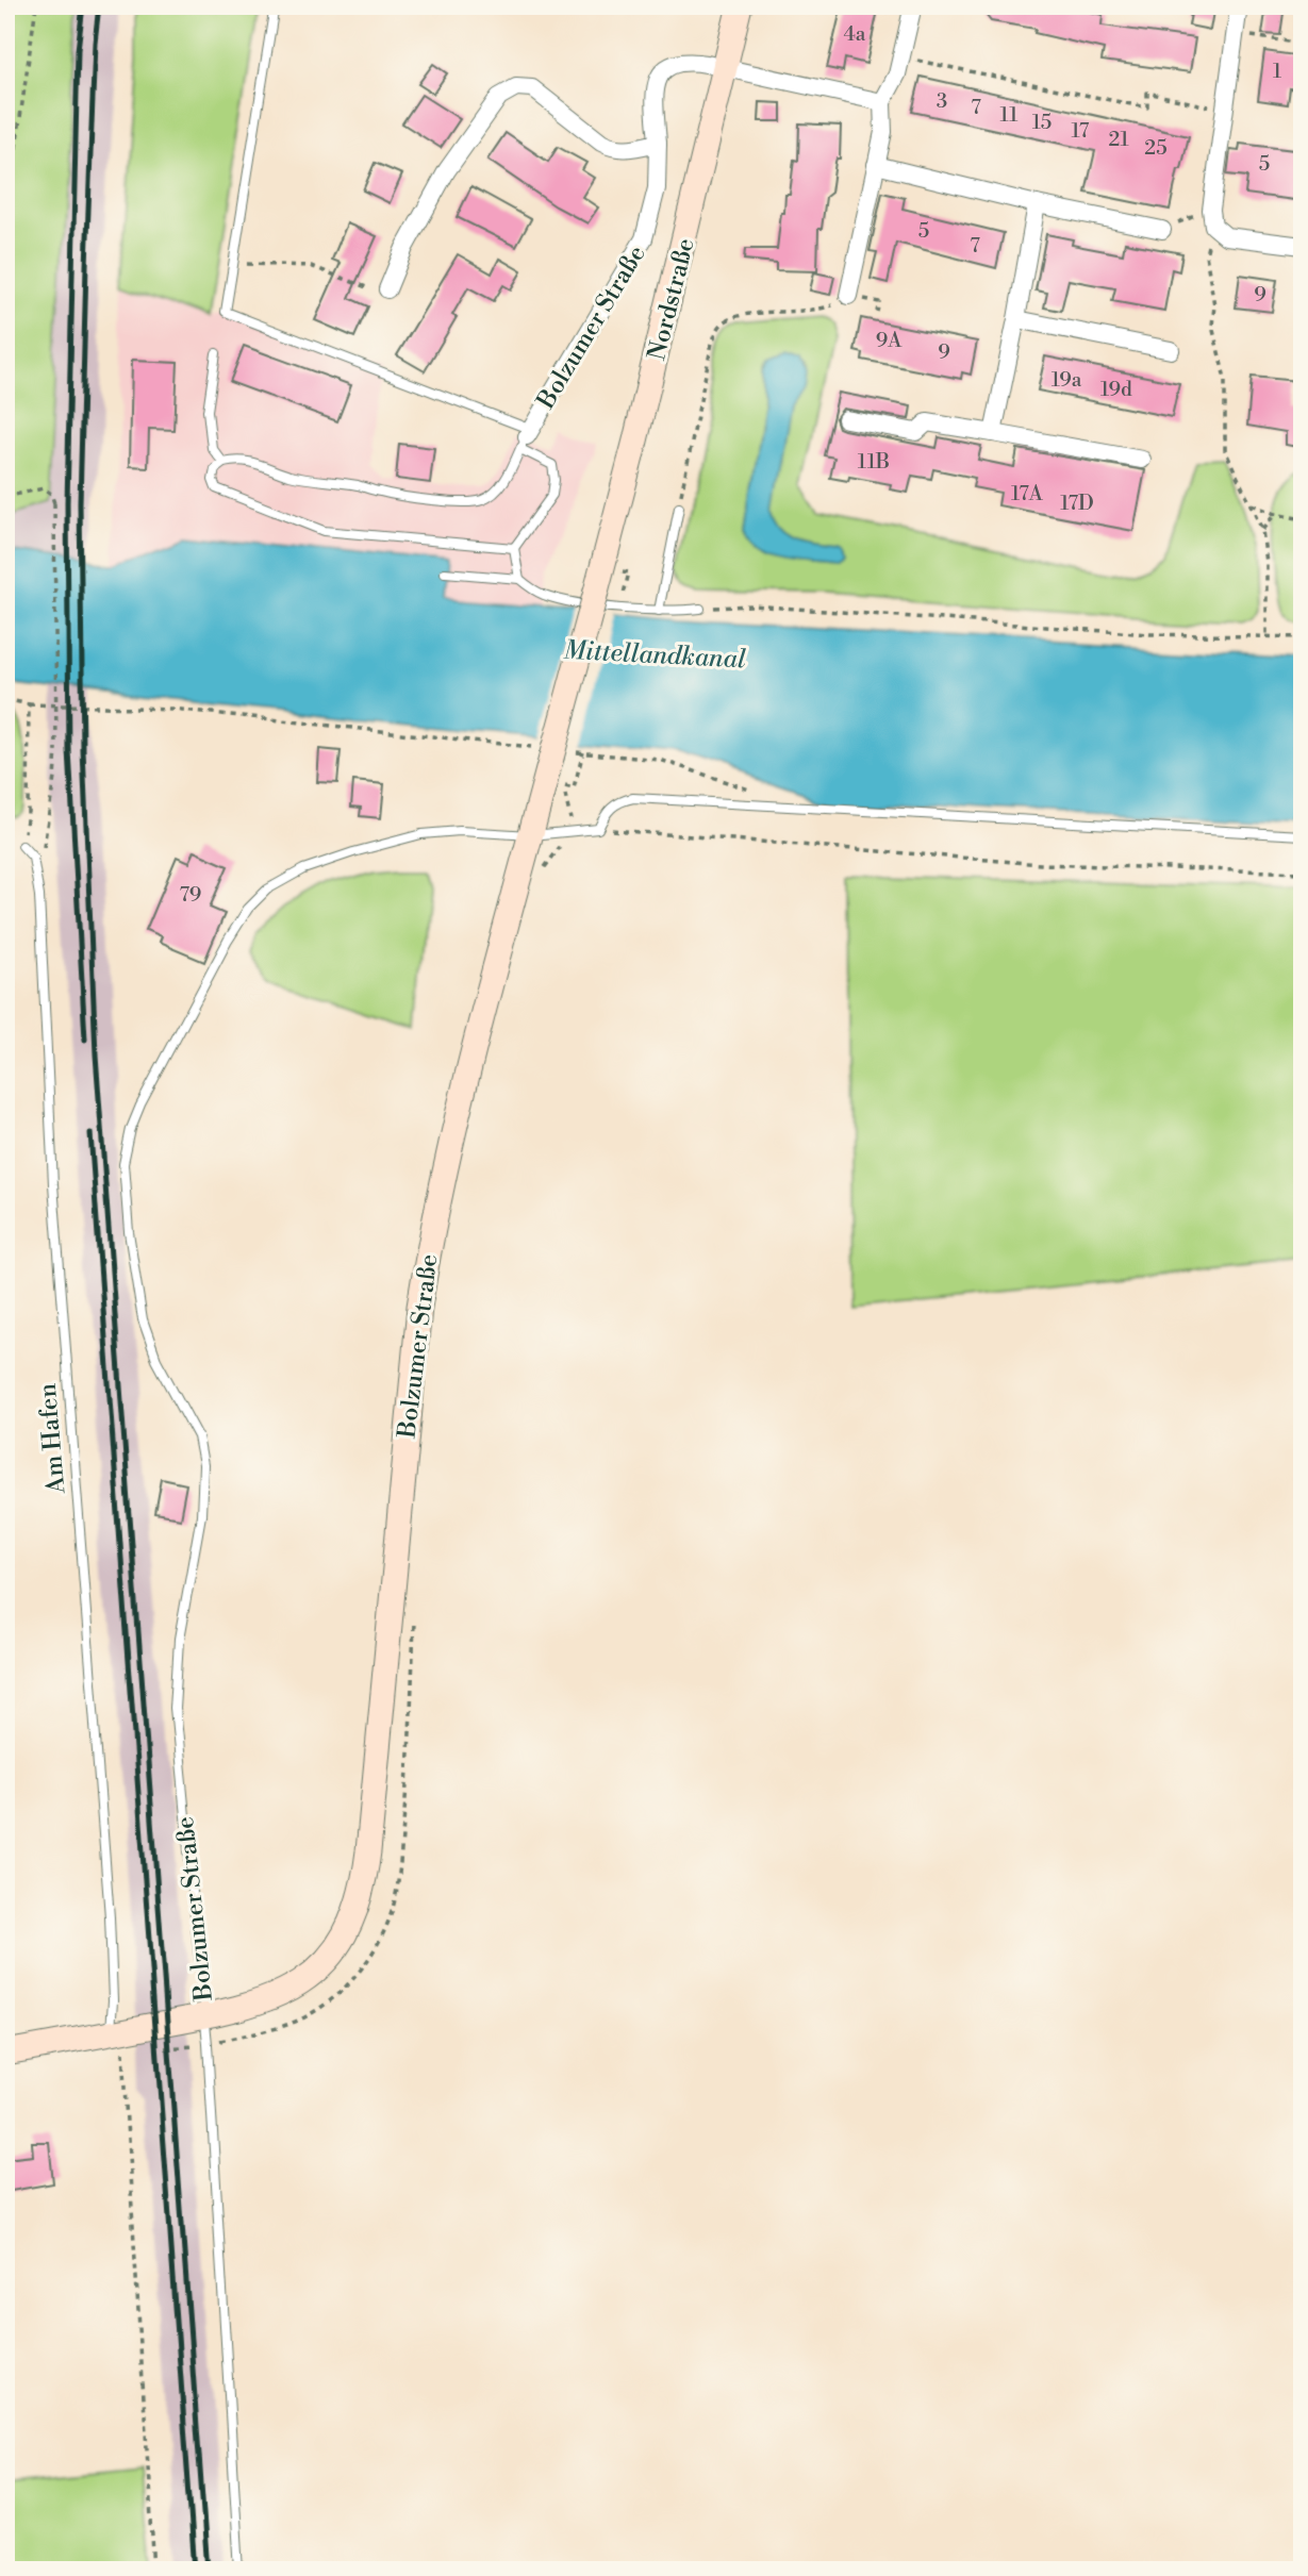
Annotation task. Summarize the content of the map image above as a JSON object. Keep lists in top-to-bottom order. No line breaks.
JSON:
{"streets":{"main road":["Nordstraße","Bolzumer Straße"],"lane":["Am Hafen"]},"crossings":[["Nordstraße","Bolzumer Straße"]],"water":["Mittellandkanal"],"house_numbers":["4a","1","3","7","11","15","17","21","25","5","5","7","9","9A","9","19a","19d","11B","17A","17D","79"]}
